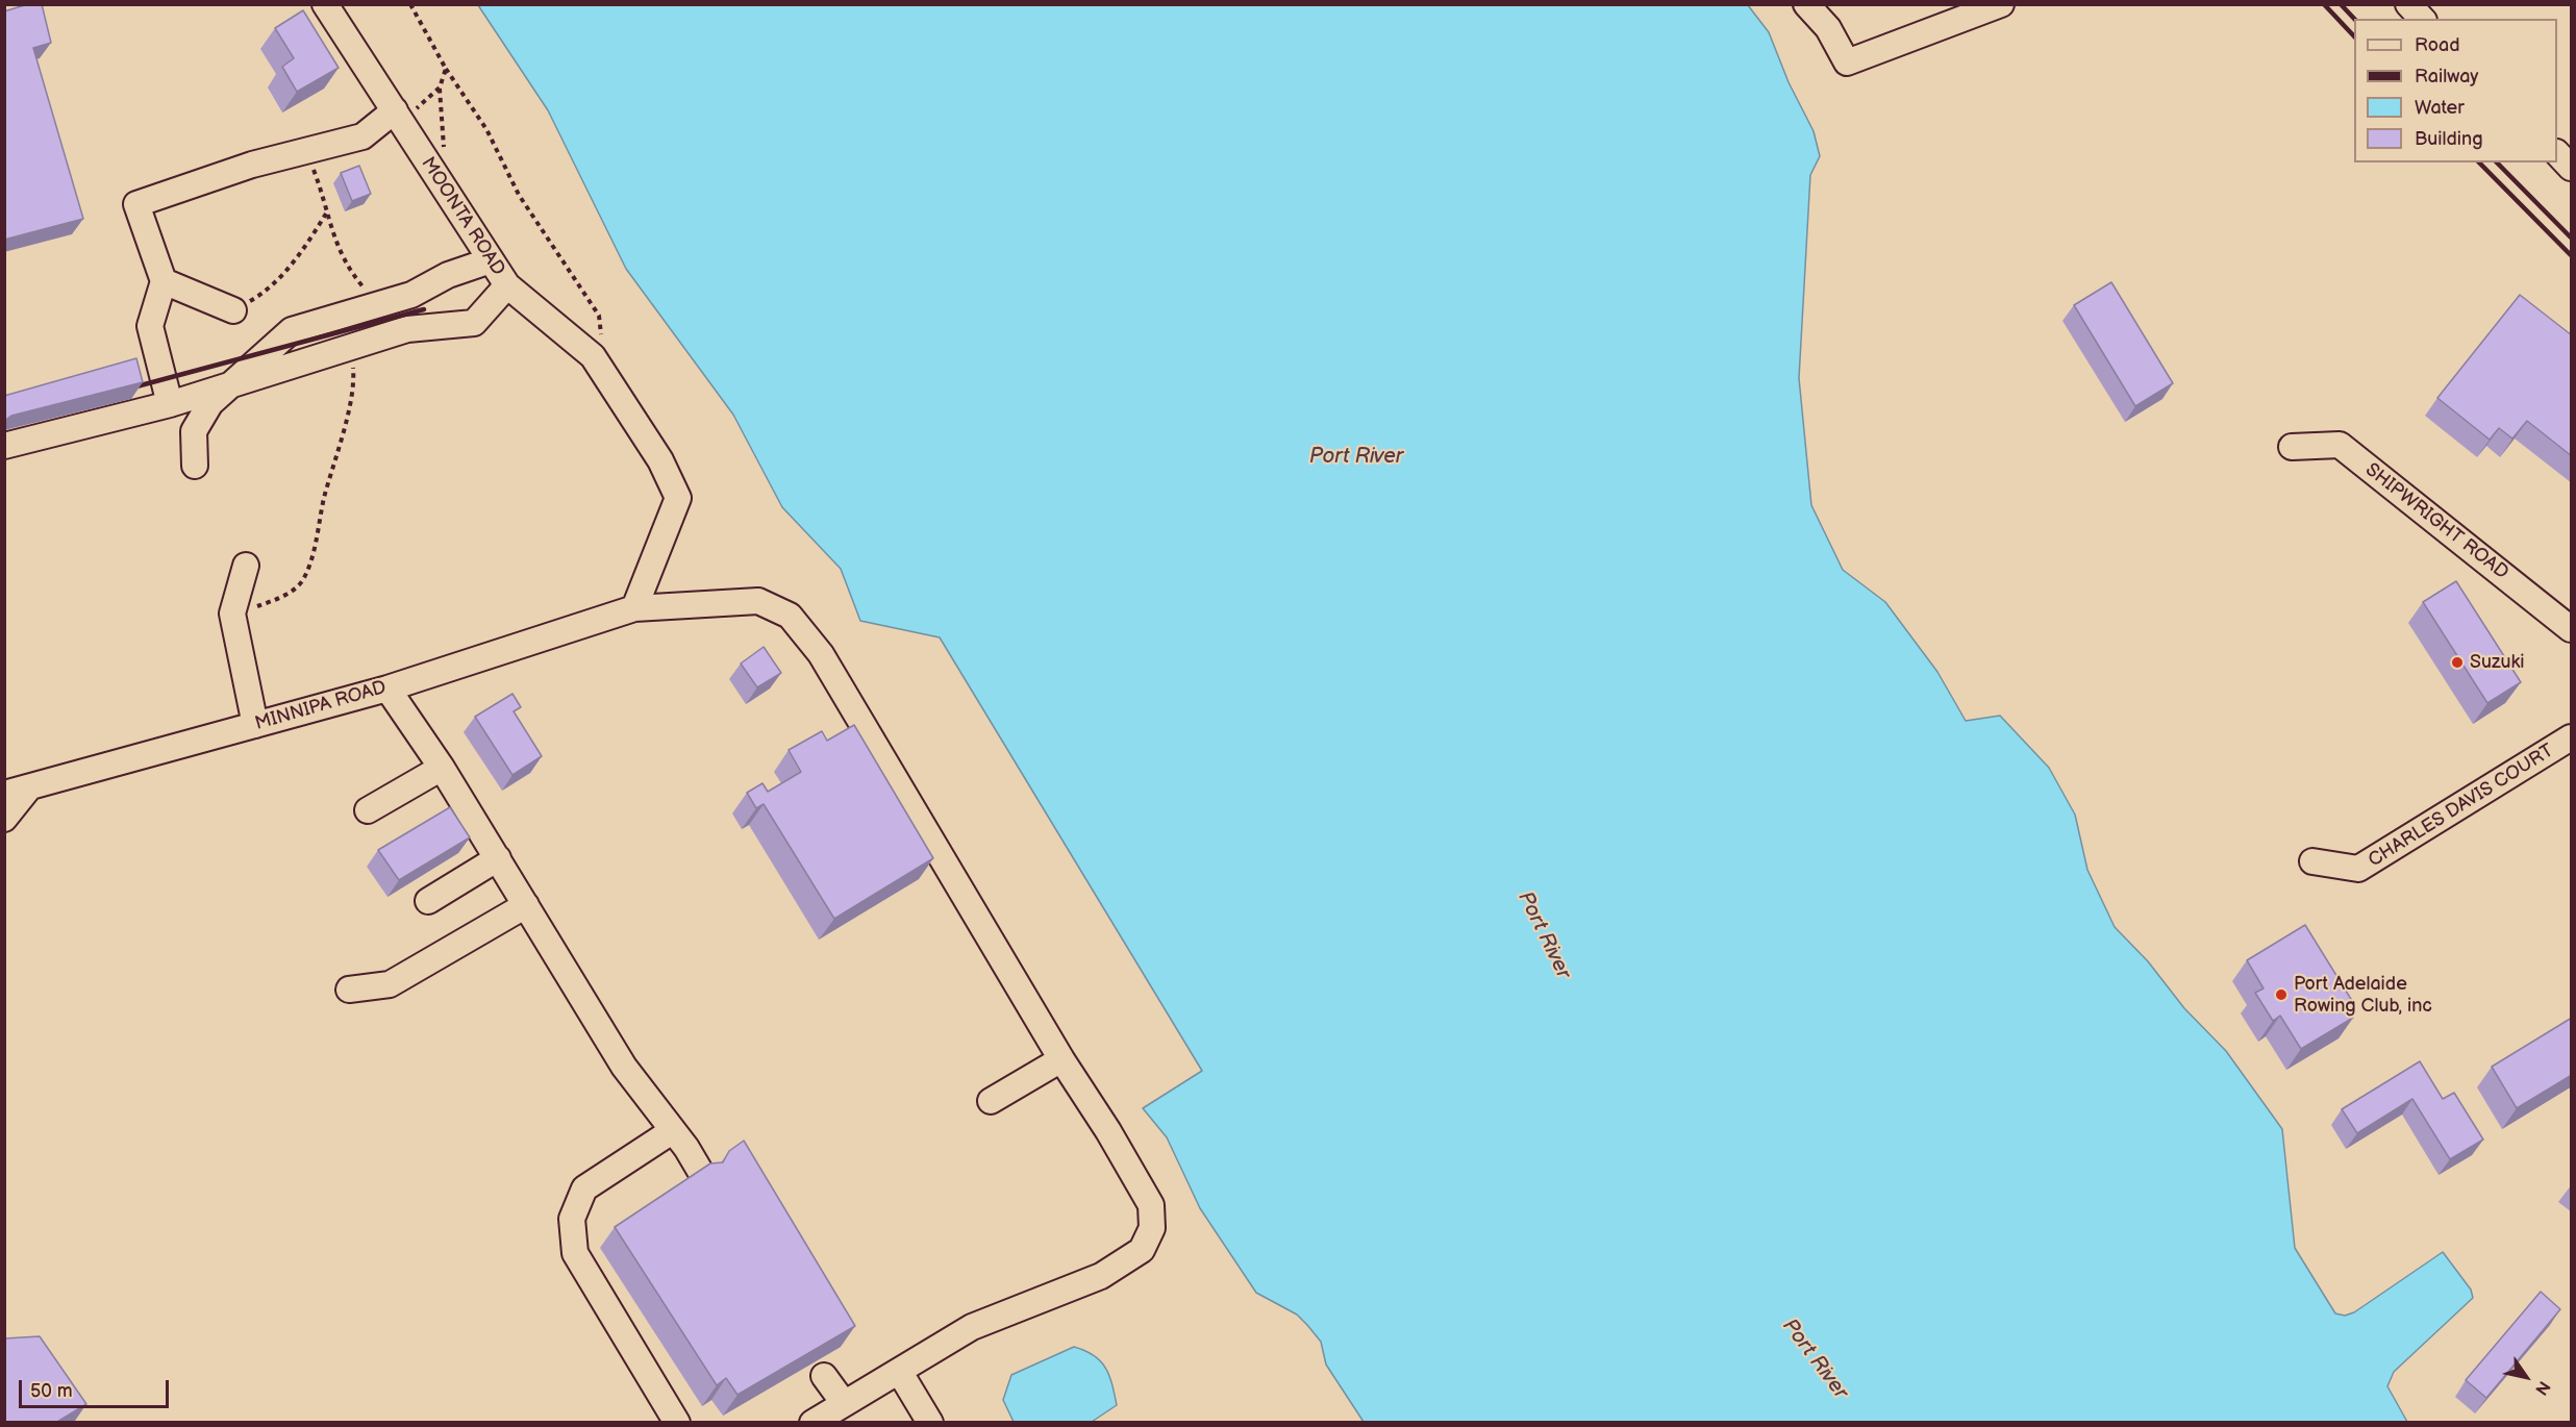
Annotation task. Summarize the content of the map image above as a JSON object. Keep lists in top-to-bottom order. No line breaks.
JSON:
{"streets":{"street":["MOONTA ROAD","SHIPWRIGHT ROAD","MINNIPA ROAD","CHARLES DAVIS COURT"]},"crossings":[["MOONTA ROAD","MINNIPA ROAD"]],"water":["Port River"],"places":["Suzuki","Port Adelaide Rowing Club, inc"],"legend":["Road","Railway","Water","Building"],"scale_bar":"50 m","north":"bottom right"}
